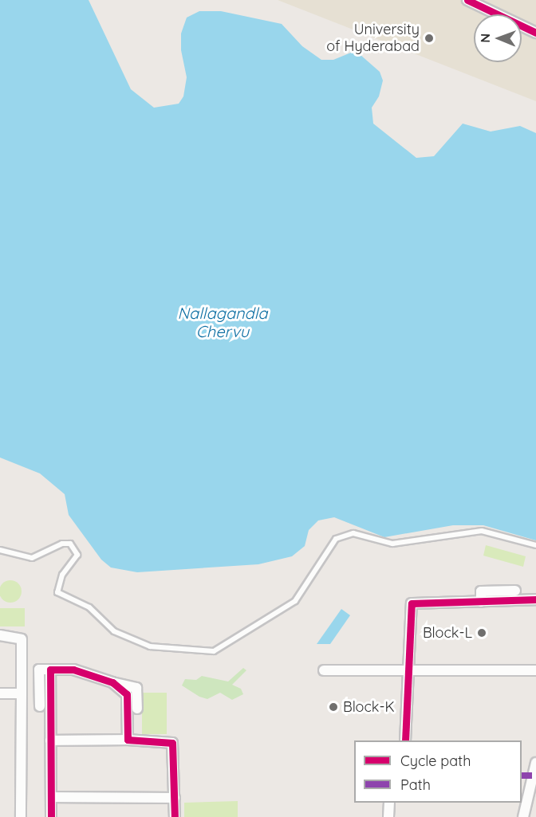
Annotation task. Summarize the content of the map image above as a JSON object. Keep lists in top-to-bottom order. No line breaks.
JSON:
{"water":["Nallagandla Chervu"],"places":["University of Hyderabad","Block-L","Block-K"],"legend":["Cycle path","Path"],"north":"left"}
